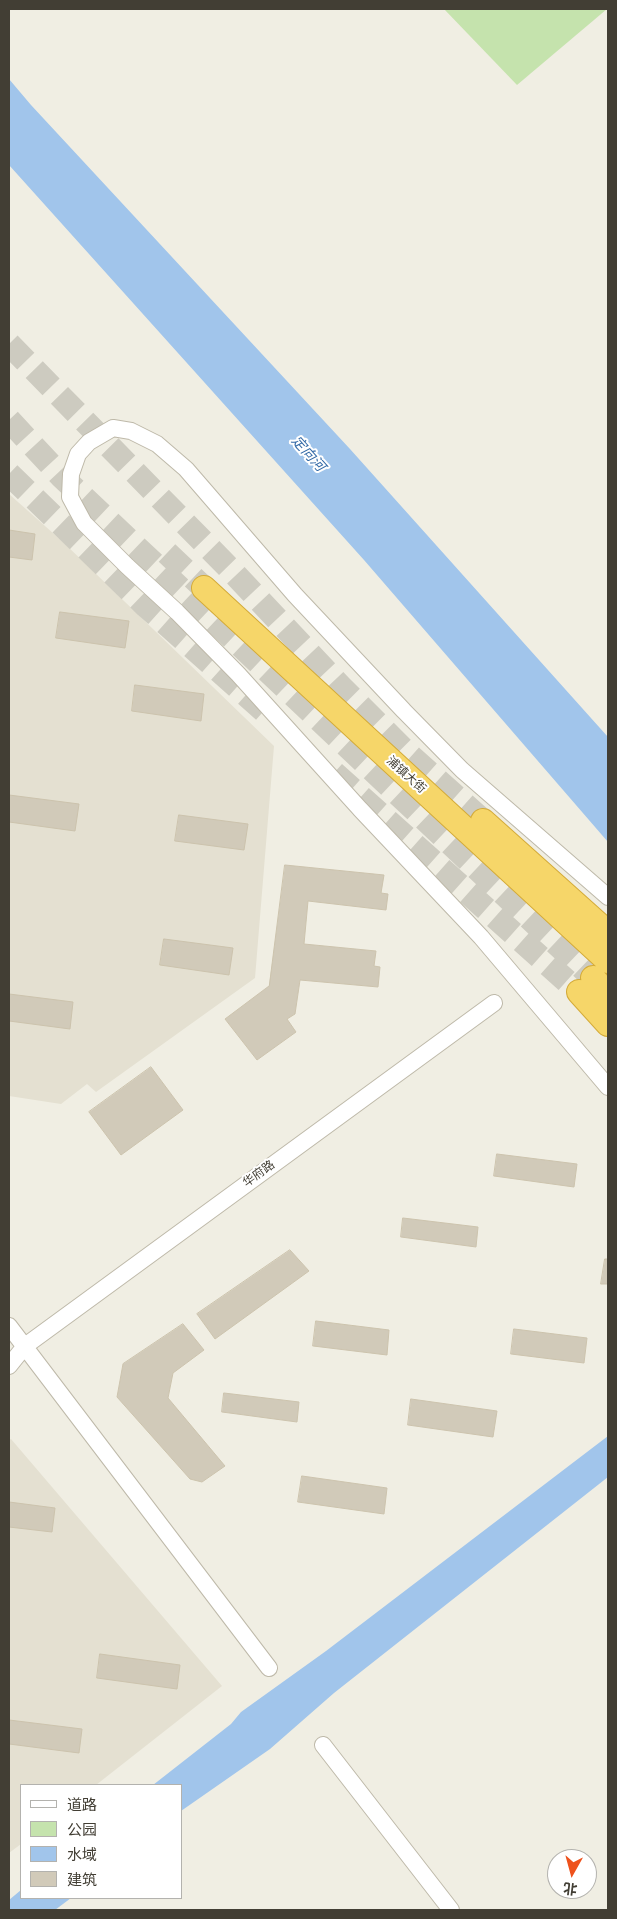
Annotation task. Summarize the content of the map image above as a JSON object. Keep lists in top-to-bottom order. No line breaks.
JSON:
{"streets":{"highway":["浦镇大街"],"street":["华府路"]},"water":["定向河"],"legend":["道路","公园","水域","建筑"],"north":"bottom"}
